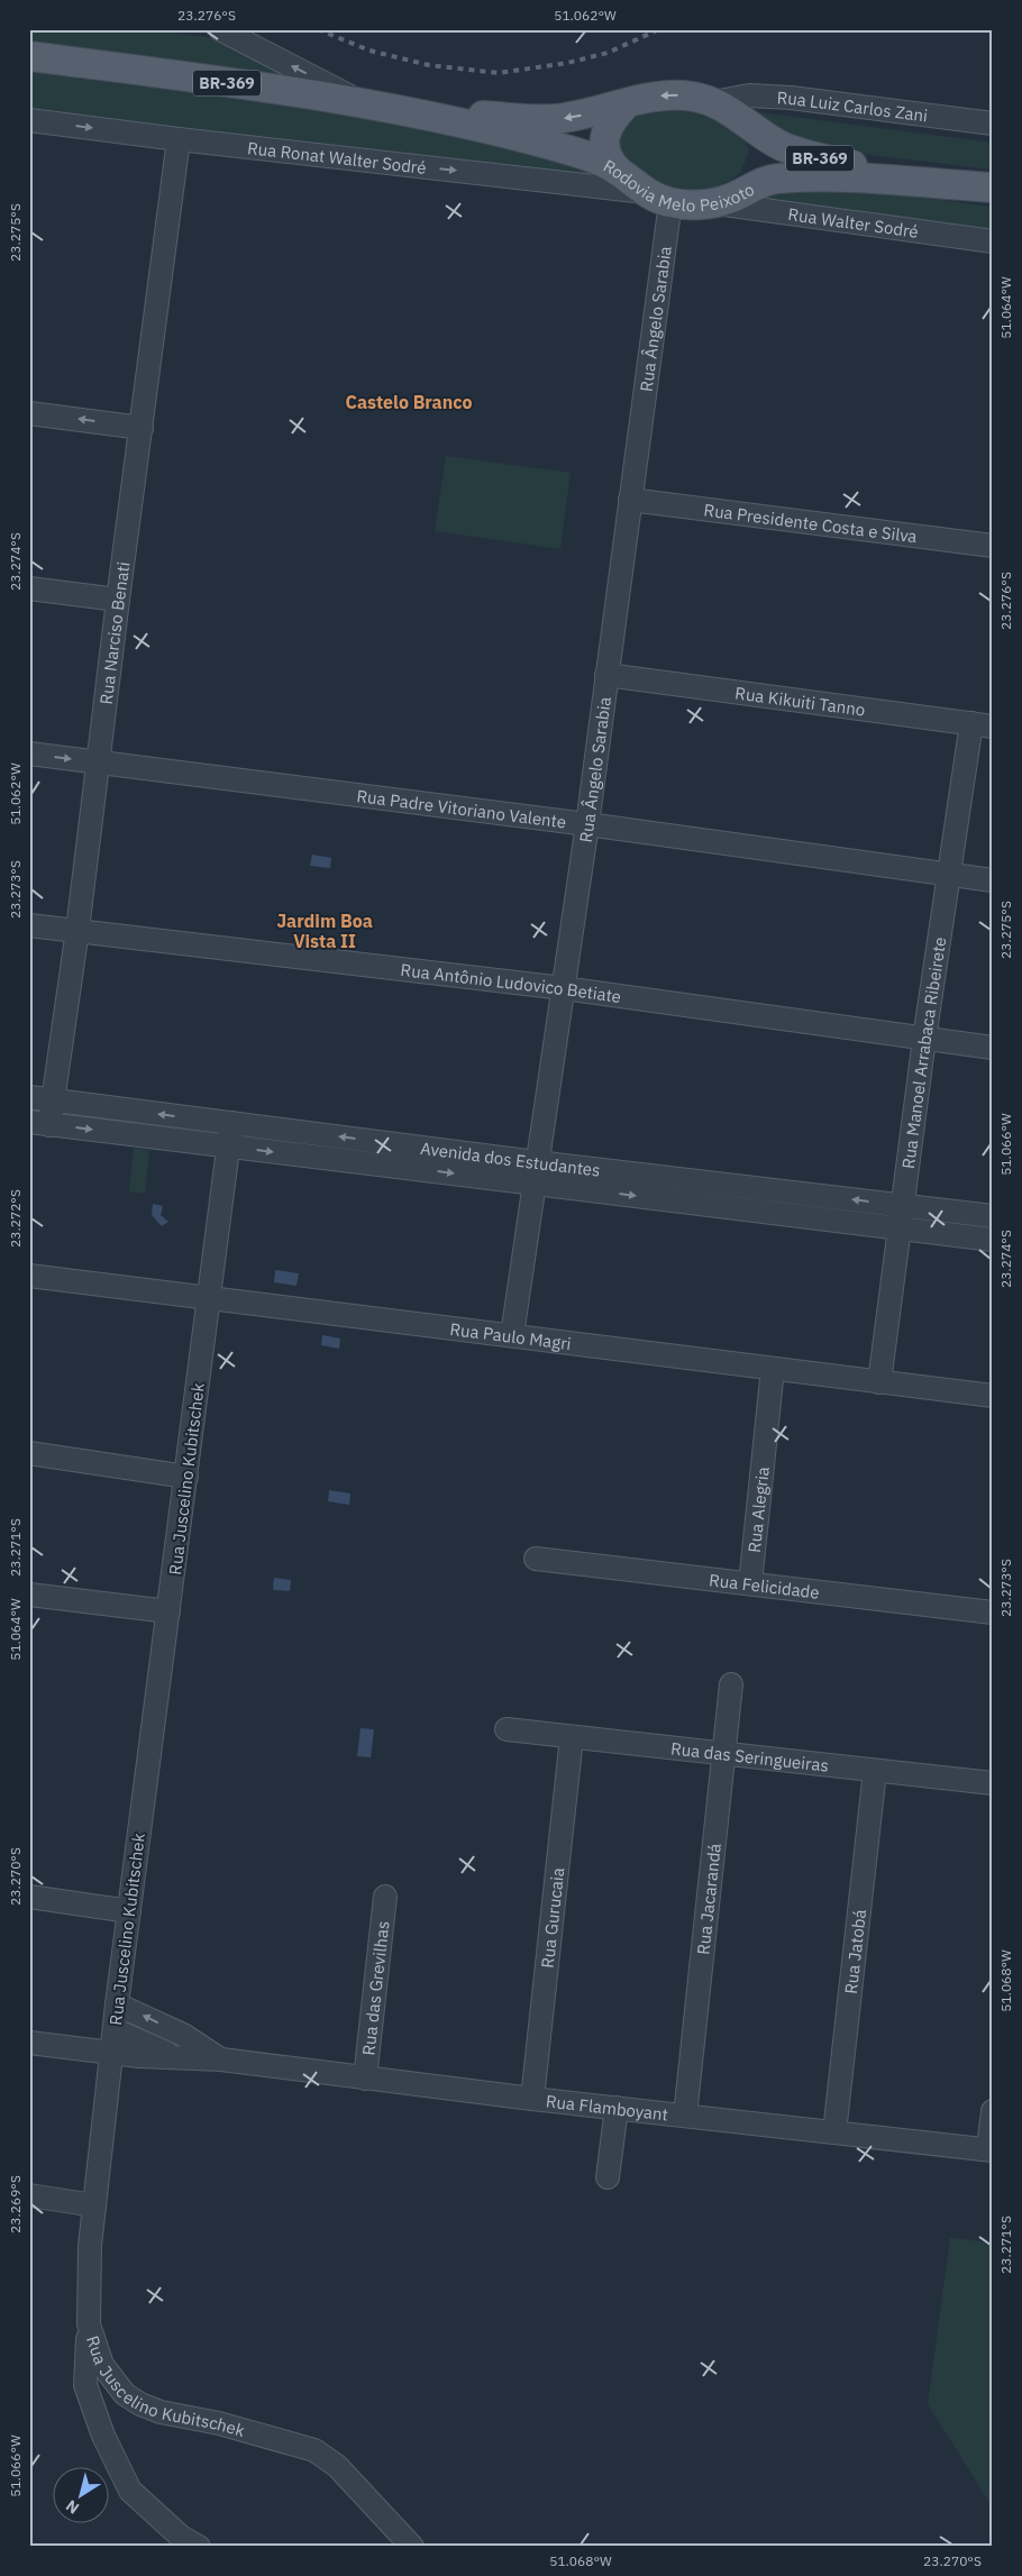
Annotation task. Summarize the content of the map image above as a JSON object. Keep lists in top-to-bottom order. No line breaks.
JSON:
{"streets":{"main road":["BR-369","Rodovia Melo Peixoto"],"street":["Rua Luiz Carlos Zani","Rua Ronat Walter Sodré","Rua Walter Sodré","Rua Ângelo Sarabia","Rua Presidente Costa e Silva","Rua Narciso Benati","Rua Kikuiti Tanno","Rua Padre Vitoriano Valente","Rua Antônio Ludovico Betiate","Rua Manoel Arrabaca Ribeirete","Avenida dos Estudantes","Rua Paulo Magri","Rua Juscelino Kubitschek","Rua Alegria","Rua Felicidade","Rua das Seringueiras","Rua Jacarandá","Rua Gurucaia","Rua Jatobá","Rua das Grevilhas","Rua Flamboyant"]},"crossings":[["Rua Luiz Carlos Zani","Rua Ronat Walter Sodré"],["Rua Luiz Carlos Zani","Rodovia Melo Peixoto"],["Rua Luiz Carlos Zani","Rua Walter Sodré"],["Rua Luiz Carlos Zani","Rua Ângelo Sarabia"],["Rua Ronat Walter Sodré","Rodovia Melo Peixoto"],["Rua Ronat Walter Sodré","Rua Walter Sodré"],["Rua Ronat Walter Sodré","Rua Ângelo Sarabia"],["Rua Ronat Walter Sodré","Rua Narciso Benati"],["Rodovia Melo Peixoto","Rua Walter Sodré"],["Rodovia Melo Peixoto","Rua Ângelo Sarabia"],["Rua Walter Sodré","Rua Ângelo Sarabia"],["Rua Ângelo Sarabia","Rua Presidente Costa e Silva"],["Rua Ângelo Sarabia","Rua Kikuiti Tanno"],["Rua Ângelo Sarabia","Rua Padre Vitoriano Valente"],["Rua Ângelo Sarabia","Rua Antônio Ludovico Betiate"],["Rua Ângelo Sarabia","Avenida dos Estudantes"],["Rua Ângelo Sarabia","Rua Paulo Magri"],["Rua Narciso Benati","Rua Padre Vitoriano Valente"],["Rua Narciso Benati","Rua Antônio Ludovico Betiate"],["Rua Narciso Benati","Avenida dos Estudantes"],["Rua Kikuiti Tanno","Rua Manoel Arrabaca Ribeirete"],["Rua Padre Vitoriano Valente","Rua Manoel Arrabaca Ribeirete"],["Rua Antônio Ludovico Betiate","Rua Manoel Arrabaca Ribeirete"],["Rua Manoel Arrabaca Ribeirete","Avenida dos Estudantes"],["Rua Manoel Arrabaca Ribeirete","Rua Paulo Magri"],["Avenida dos Estudantes","Rua Juscelino Kubitschek"],["Rua Paulo Magri","Rua Juscelino Kubitschek"],["Rua Paulo Magri","Rua Alegria"],["Rua Juscelino Kubitschek","Rua Flamboyant"],["Rua Alegria","Rua Felicidade"],["Rua das Seringueiras","Rua Jacarandá"],["Rua das Seringueiras","Rua Gurucaia"],["Rua das Seringueiras","Rua Jatobá"],["Rua Jacarandá","Rua Flamboyant"],["Rua Gurucaia","Rua Flamboyant"],["Rua Jatobá","Rua Flamboyant"],["Rua das Grevilhas","Rua Flamboyant"]],"one_way":["Rua Ronat Walter Sodré"],"districts":["Castelo Branco","Jardim Boa Vista II"],"north":"bottom left","coordinates":["23.276°S","51.062°W","23.275°S","51.064°W","23.274°S","23.273°S","51.066°W","23.272°S","23.271°S","23.270°S","51.068°W","23.269°S"]}
